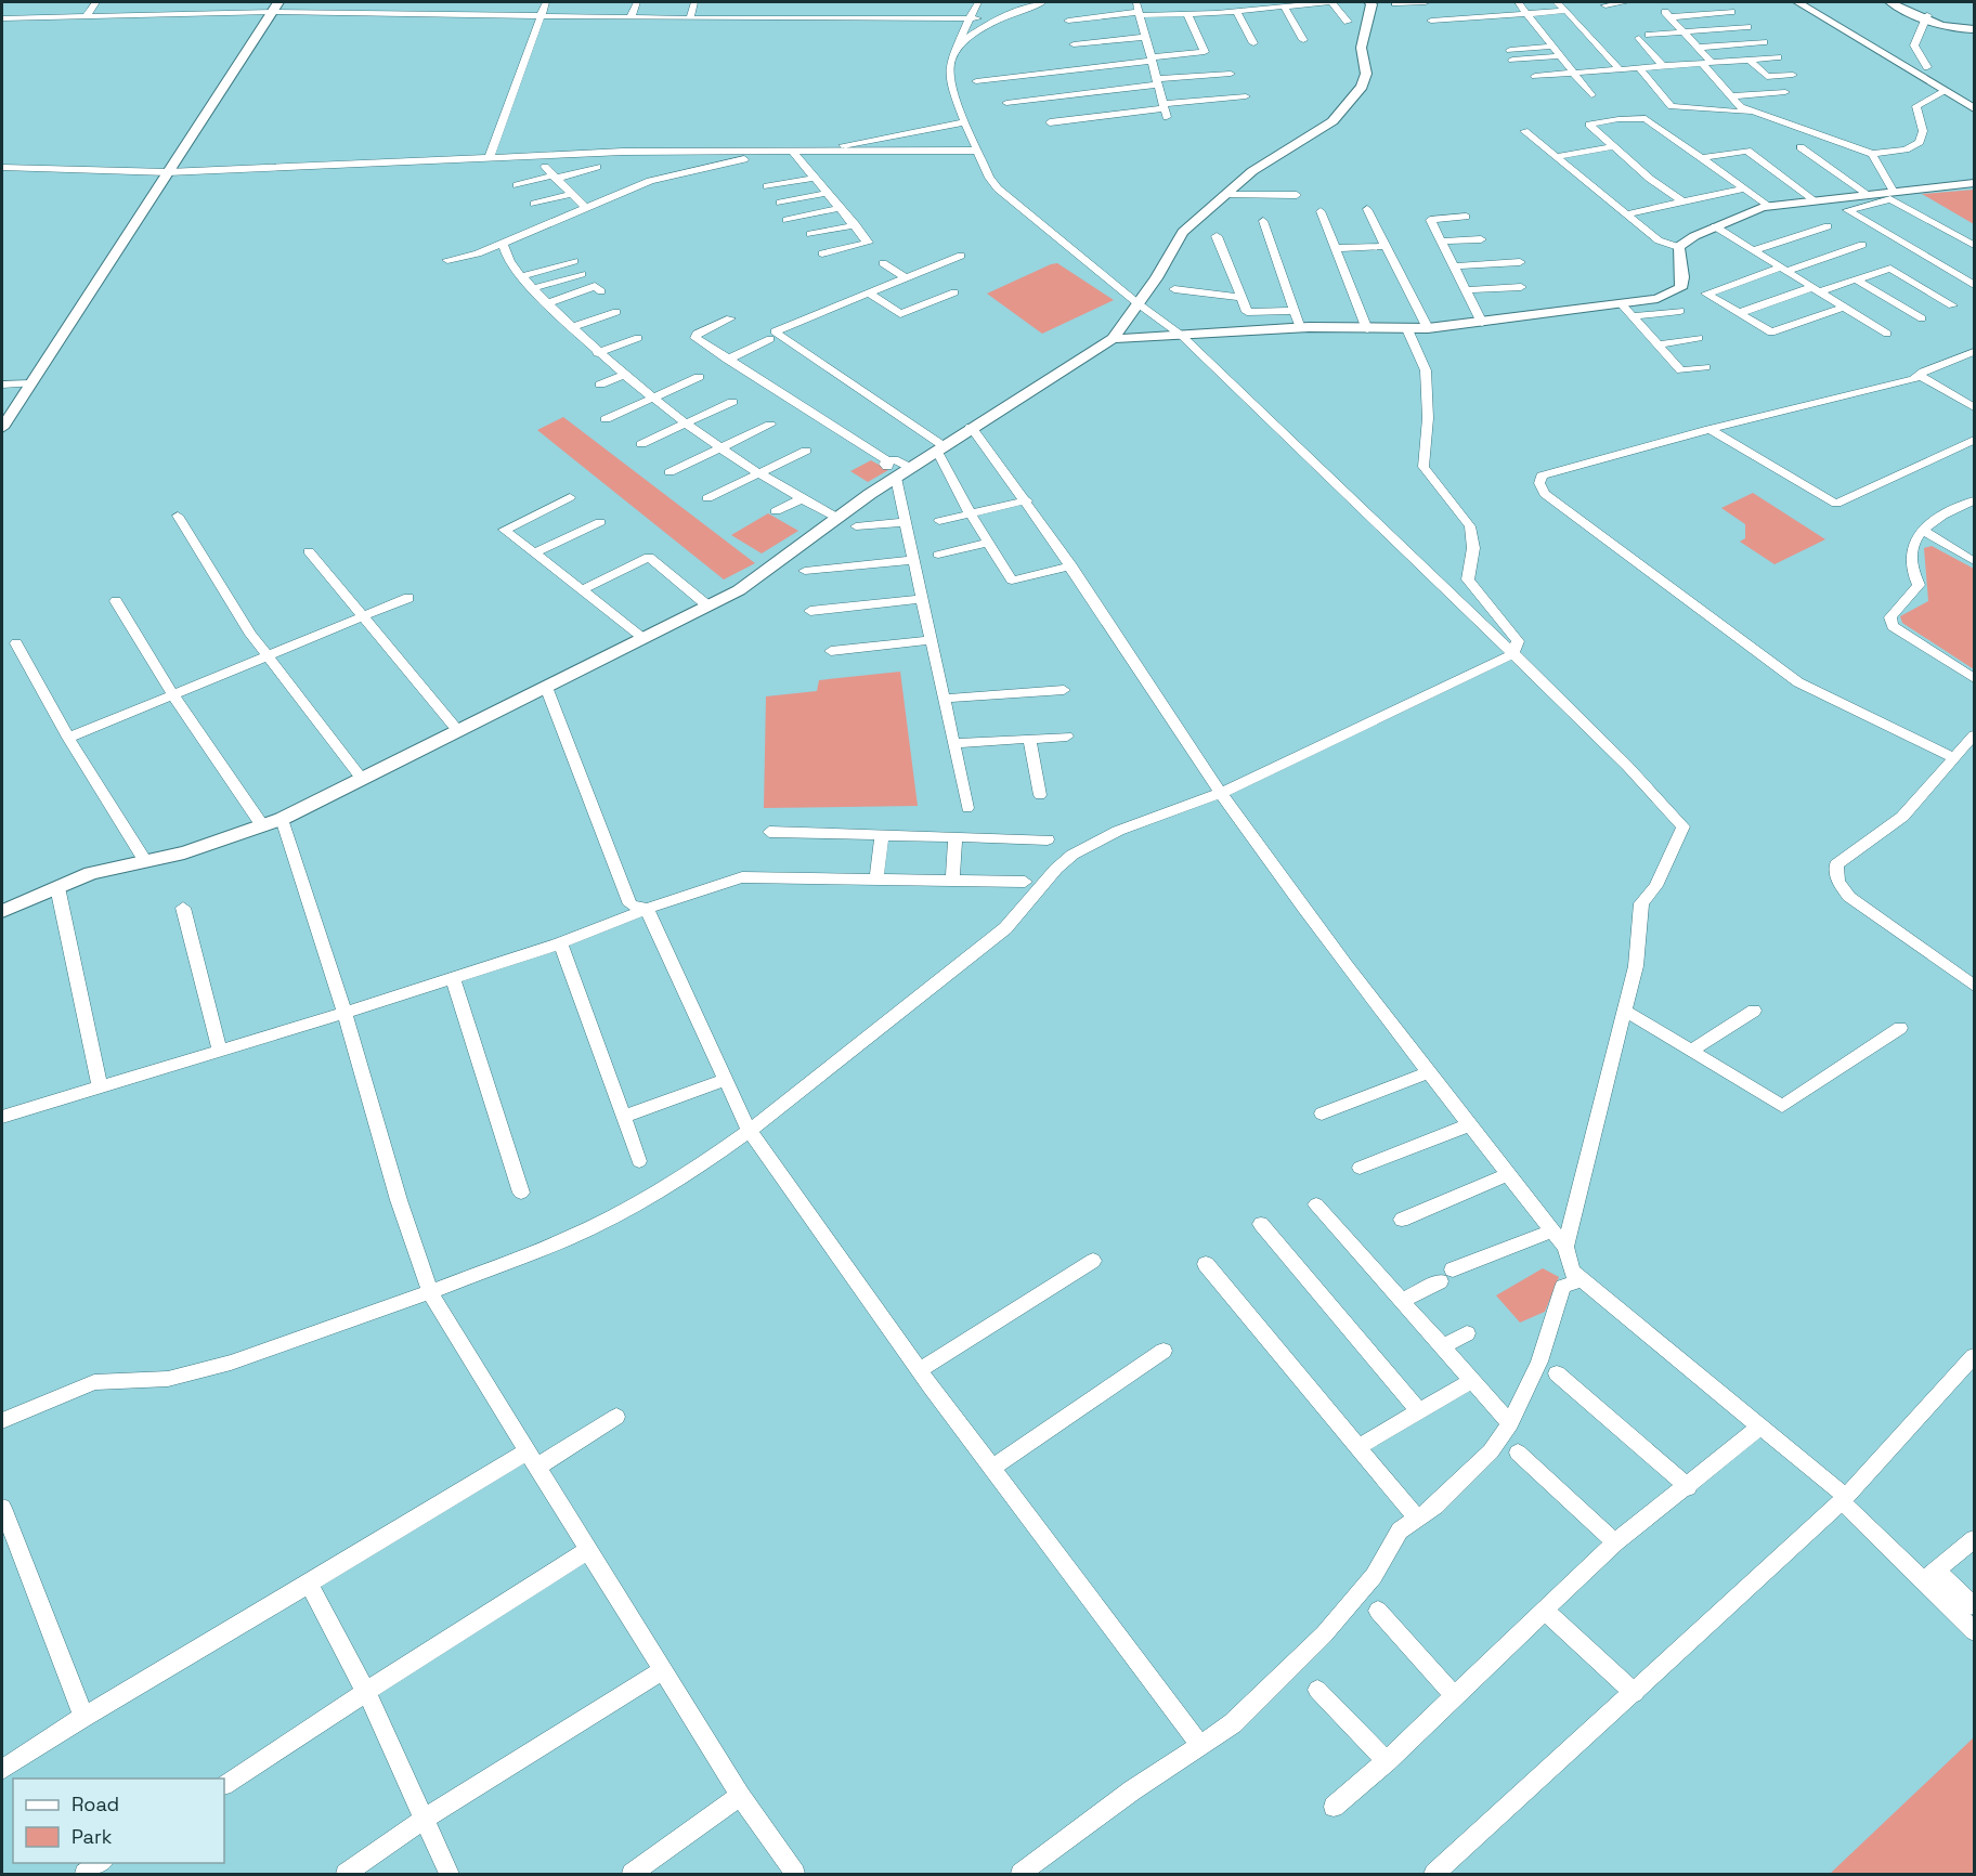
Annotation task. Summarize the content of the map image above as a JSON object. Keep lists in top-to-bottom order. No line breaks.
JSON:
{"legend":["Road","Park"]}
